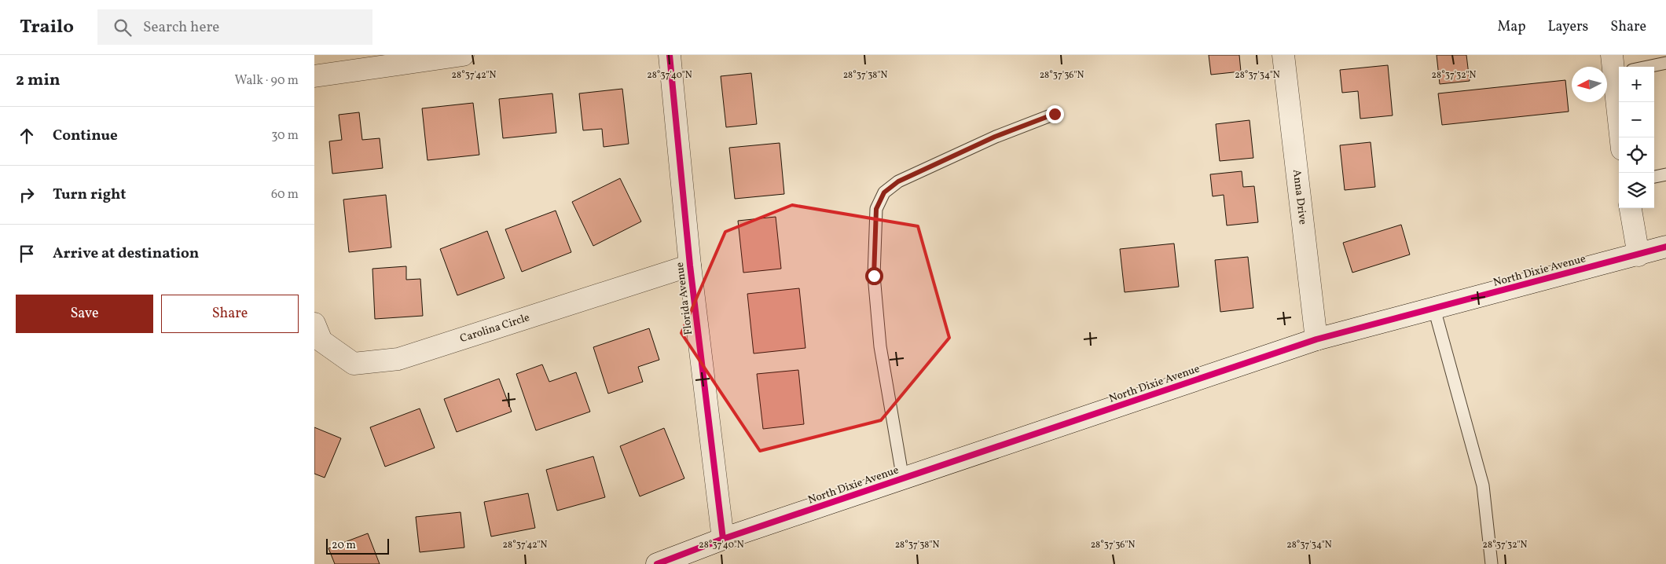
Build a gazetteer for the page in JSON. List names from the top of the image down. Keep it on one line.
{"streets":{"street":["Anna Drive","North Dixie Avenue","Florida Avenue","Carolina Circle"]},"crossings":[["Anna Drive","North Dixie Avenue"],["North Dixie Avenue","Florida Avenue"],["Florida Avenue","Carolina Circle"]],"scale_bar":"20 m","north":"left","page":{"header":"Trailo","search":"Search here","nav":["Map","Layers","Share"],"heading":["2 min","Walk · 90 m"],"map_buttons":["+","−"],"list":[["Continue","30 m"],["Turn right","60 m"],"Arrive at destination"],"buttons":["Save","Share"],"scale":"20 m"},"coordinates":["28°37'42\"N","28°37'40\"N","28°37'38\"N","28°37'36\"N","28°37'34\"N","28°37'32\"N"]}
